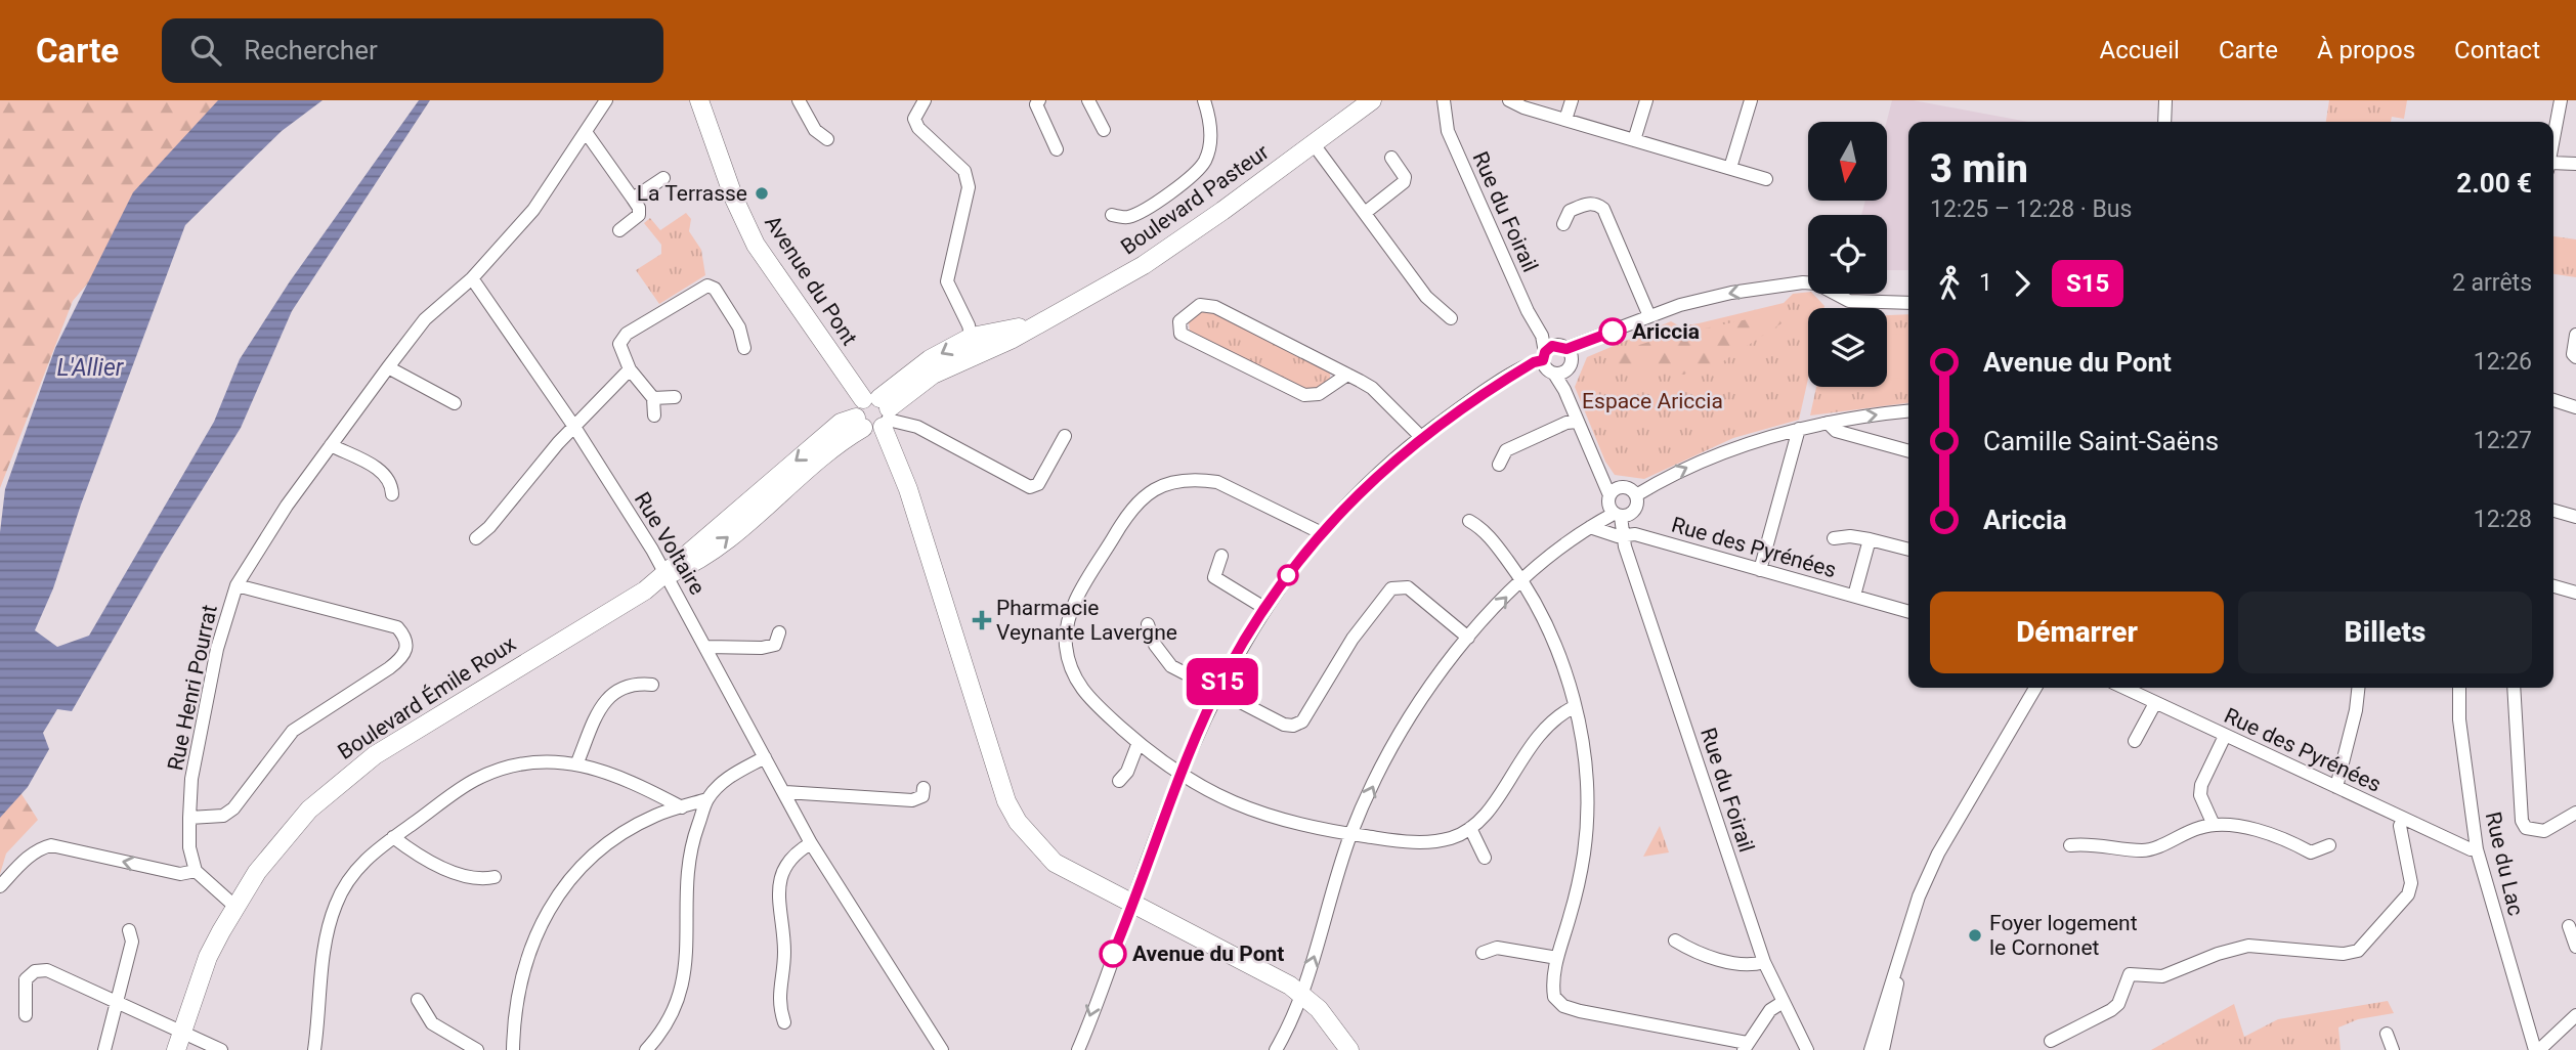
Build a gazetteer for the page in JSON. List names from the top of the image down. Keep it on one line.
{"streets":{"main road":["Boulevard Pasteur","Avenue du Pont","Boulevard Émile Roux"],"street":["Rue du Foirail","Rue Voltaire","Rue des Pyrénées","Rue Henri Pourrat","Rue du Lac"]},"crossings":[["Boulevard Pasteur","Avenue du Pont"],["Rue du Foirail","Rue des Pyrénées"],["Rue Voltaire","Rue Henri Pourrat"],["Rue Voltaire","Boulevard Émile Roux"],["Rue des Pyrénées","Rue du Lac"]],"water":["L'Allier"],"parks":["Espace Ariccia"],"places":{"other":["La Terrasse","Ariccia","Foyer logement le Cornonet","Avenue du Pont"],"health":["Pharmacie Veynante Lavergne"]},"lines":["bus line S15"],"north":"bottom","page":{"header":"Carte","search":"Rechercher","nav":["Accueil","Carte","À propos","Contact"],"on_map":"S15","heading":["3 min","12:25 – 12:28 · Bus","2.00 €"],"legs":["1","S15","2 arrêts"],"list":[{"name":"Avenue du Pont","value":"12:26"},{"name":"Camille Saint-Saëns","value":"12:27"},{"name":"Ariccia","value":"12:28"}],"buttons":["Démarrer","Billets"]}}
